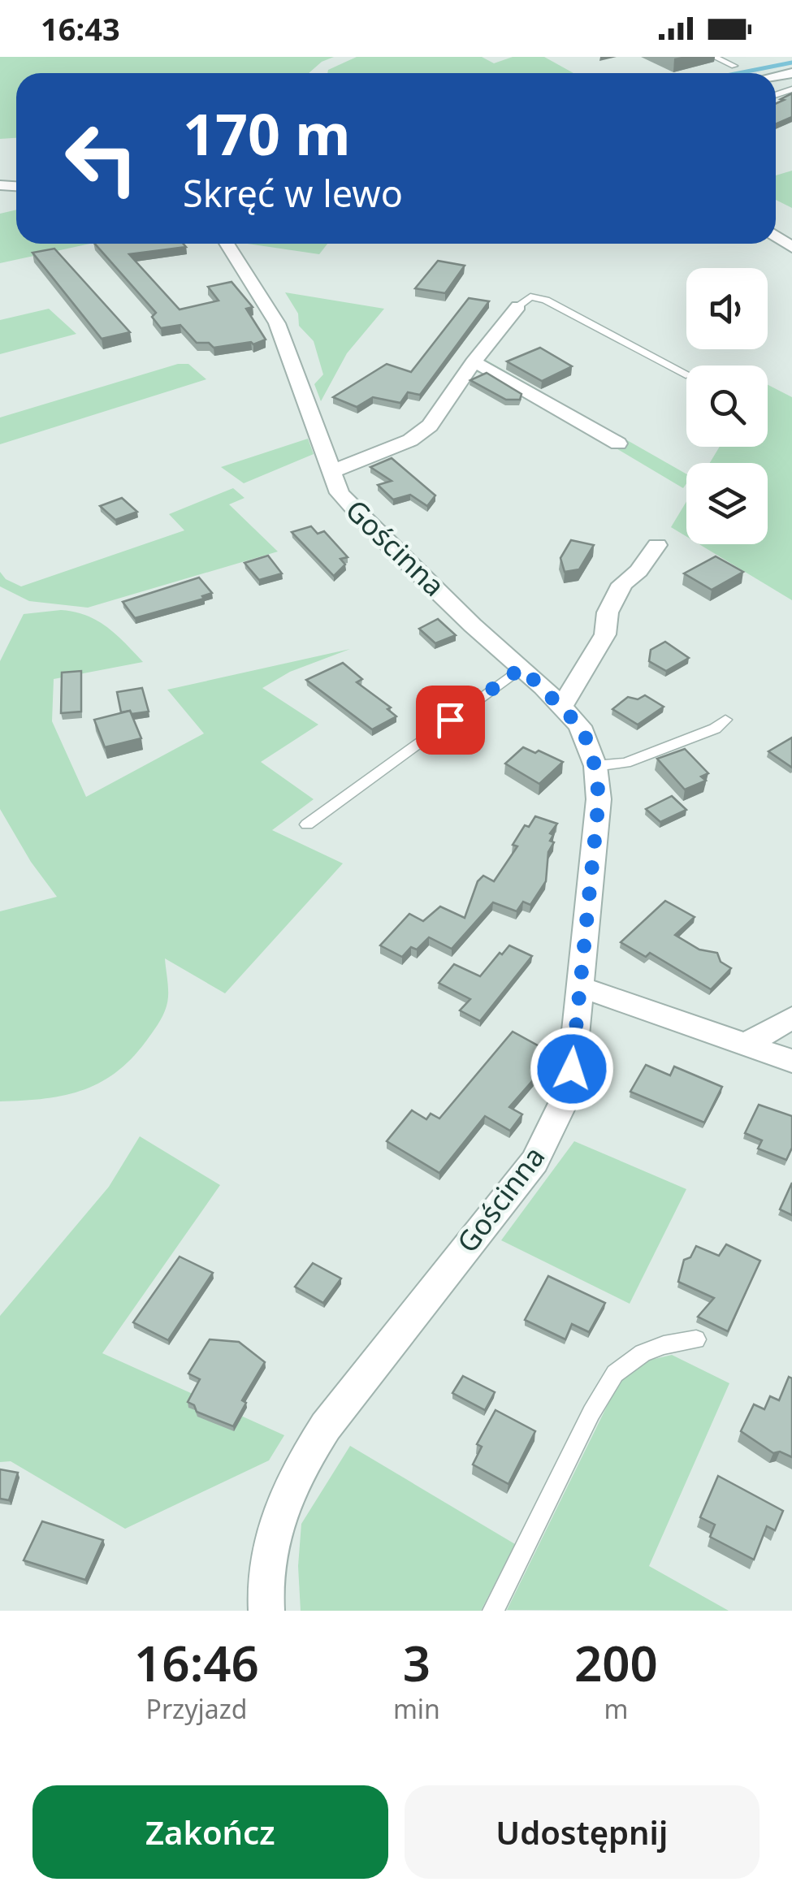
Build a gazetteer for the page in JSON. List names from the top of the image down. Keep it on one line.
{"streets":{"street":["Gościnna"]},"page":{"status":"16:43","turn":["170 m","Skręć w lewo"],"eta":["16:46","Przyjazd","3","min","200","m"],"buttons":["Zakończ","Udostępnij"]}}
